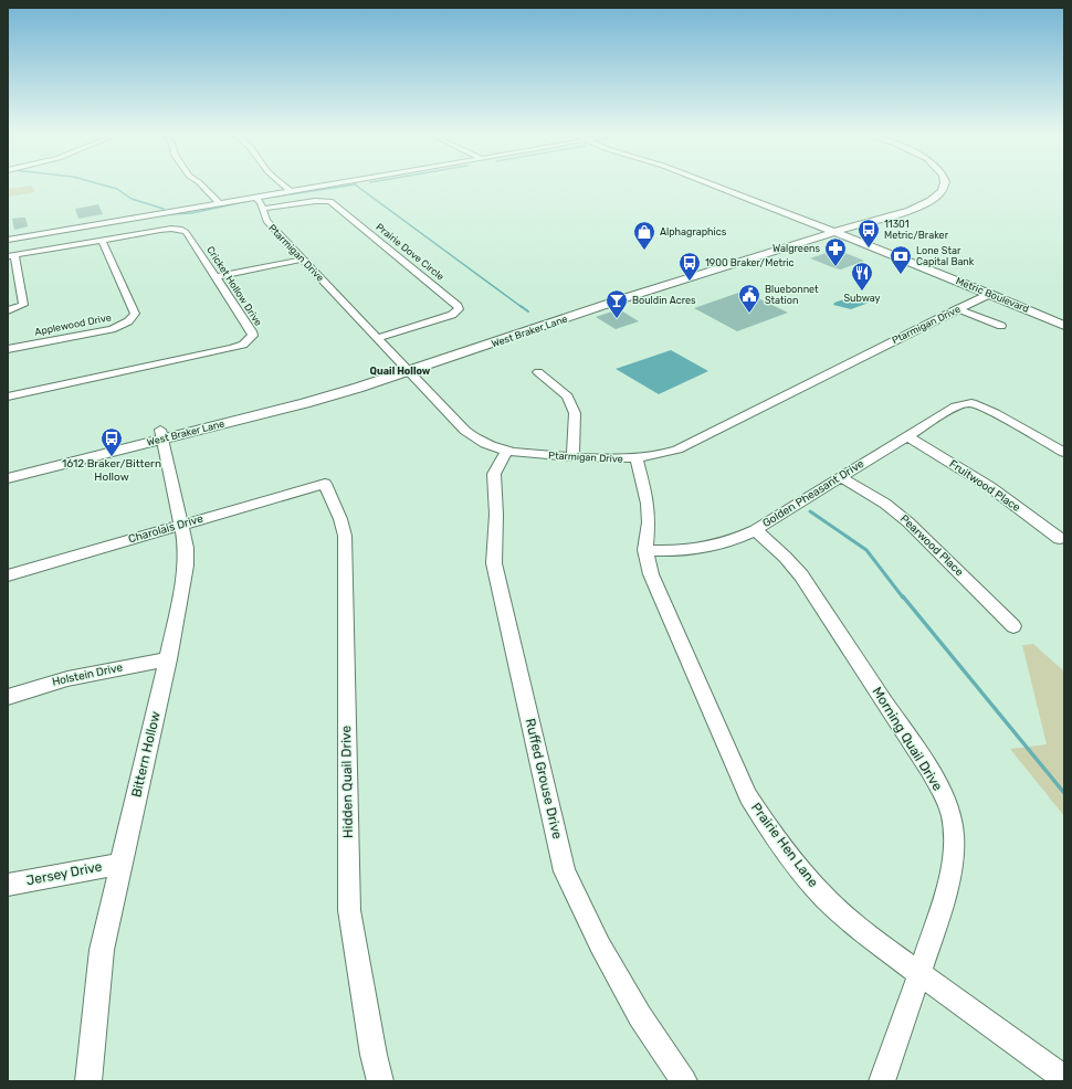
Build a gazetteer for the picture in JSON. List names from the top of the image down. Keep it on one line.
{"streets":{"main road":["Metric Boulevard","West Braker Lane"],"street":["Prairie Dove Circle","Ptarmigan Drive","Cricket Hollow Drive","Applewood Drive","Fruitwood Place","Golden Pheasant Drive","Charolais Drive","Pearwood Place","Holstein Drive","Morning Quail Drive","Bittern Hollow","Ruffed Grouse Drive","Hidden Quail Drive","Prairie Hen Lane","Jersey Drive"]},"crossings":[["Prairie Dove Circle","Ptarmigan Drive"],["Ptarmigan Drive","Metric Boulevard"],["Ptarmigan Drive","West Braker Lane"],["Ptarmigan Drive","Ruffed Grouse Drive"],["Ptarmigan Drive","Prairie Hen Lane"],["Cricket Hollow Drive","Applewood Drive"],["Metric Boulevard","West Braker Lane"],["West Braker Lane","Bittern Hollow"],["Fruitwood Place","Golden Pheasant Drive"],["Golden Pheasant Drive","Pearwood Place"],["Golden Pheasant Drive","Morning Quail Drive"],["Golden Pheasant Drive","Prairie Hen Lane"],["Charolais Drive","Bittern Hollow"],["Charolais Drive","Hidden Quail Drive"],["Holstein Drive","Bittern Hollow"],["Morning Quail Drive","Prairie Hen Lane"],["Bittern Hollow","Jersey Drive"]],"districts":["Quail Hollow"],"places":{"bus stop":["11301 Metric/Braker","1900 Braker/Metric","1612 Braker/Bittern Hollow"],"shop":["Alphagraphics"],"pharmacy":["Walgreens"],"bank":["Lone Star Capital Bank"],"restaurant":["Subway"],"public building":["Bluebonnet Station"],"bar":["Bouldin Acres"]}}
